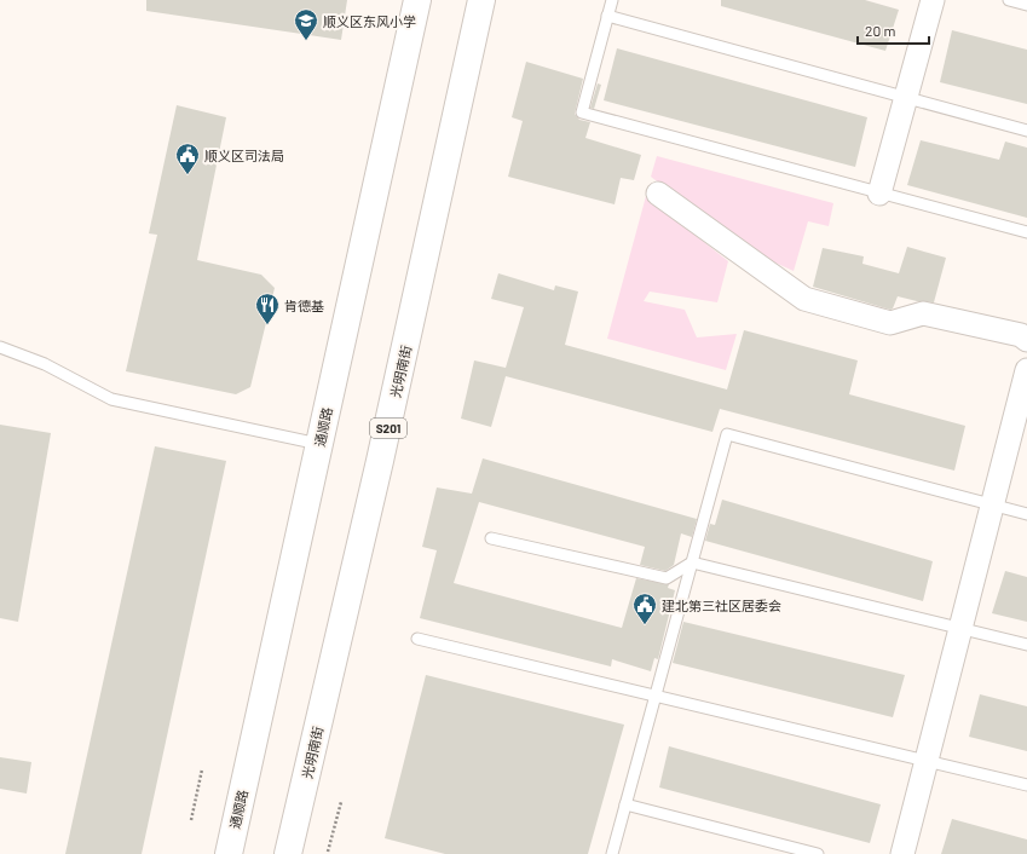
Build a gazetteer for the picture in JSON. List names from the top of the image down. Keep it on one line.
{"streets":{"main road":["光明南街","通顺路","S201"]},"places":{"school or university":["顺义区东风小学"],"public building":["顺义区司法局","建北第三社区居委会"],"restaurant":["肯德基"]},"scale_bar":"20 m"}
